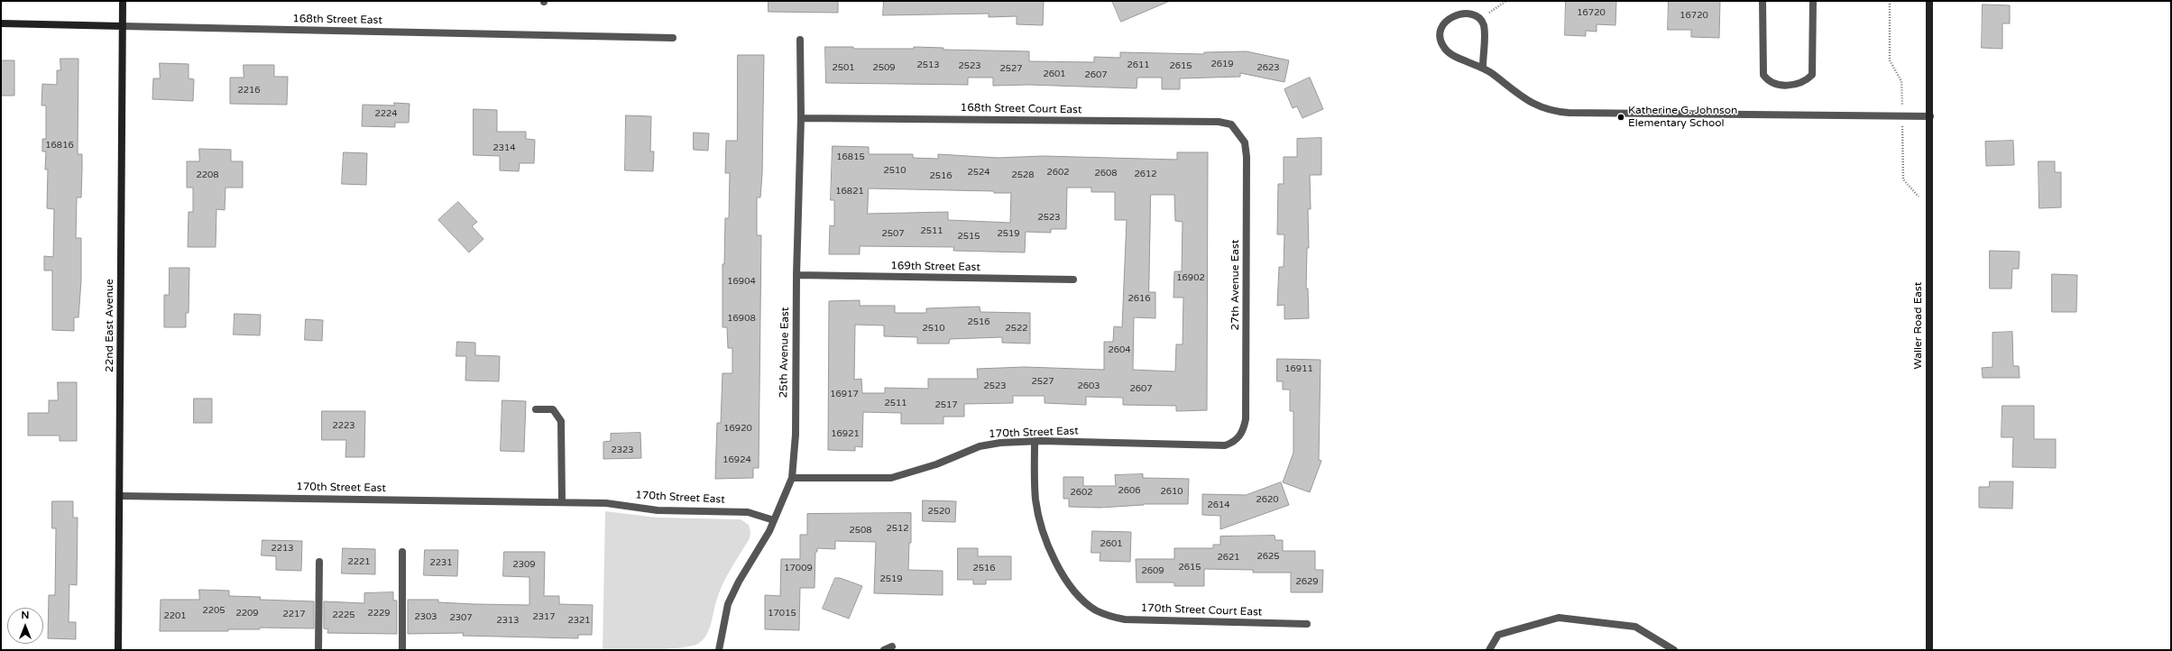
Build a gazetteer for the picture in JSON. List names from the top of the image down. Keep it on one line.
{"streets":{"street":["168th Street East","168th Street Court East","169th Street East","27th Avenue East","22nd East Avenue","Waller Road East","25th Avenue East","170th Street East","170th Street Court East"]},"crossings":[["168th Street East","22nd East Avenue"],["168th Street Court East","27th Avenue East"],["168th Street Court East","25th Avenue East"],["169th Street East","25th Avenue East"],["27th Avenue East","170th Street East"],["22nd East Avenue","170th Street East"],["25th Avenue East","170th Street East"],["170th Street East","170th Street Court East"]],"places":["Katherine G. Johnson Elementary School"],"house_numbers":["16720","16720","2619","2513","2611","2523","2615","2501","2509","2623","2527","2601","2607","2216","2224","16816","2314","16815","2510","2524","2602","2608","2612","2208","2528","2516","16821","2523","2511","2507","2519","2515","16902","16904","2616","16908","2516","2510","2522","2604","16911","2527","2523","2603","2607","16917","2511","2517","2223","16920","16921","2323","16924","2606","2610","2602","2620","2614","2520","2512","2508","2601","2213","2625","2621","2221","2231","2309","2615","17009","2516","2609","2519","2629","2205","2209","2229","17015","2217","2225","2201","2303","2317","2307","2313","2321"],"north":"top"}
